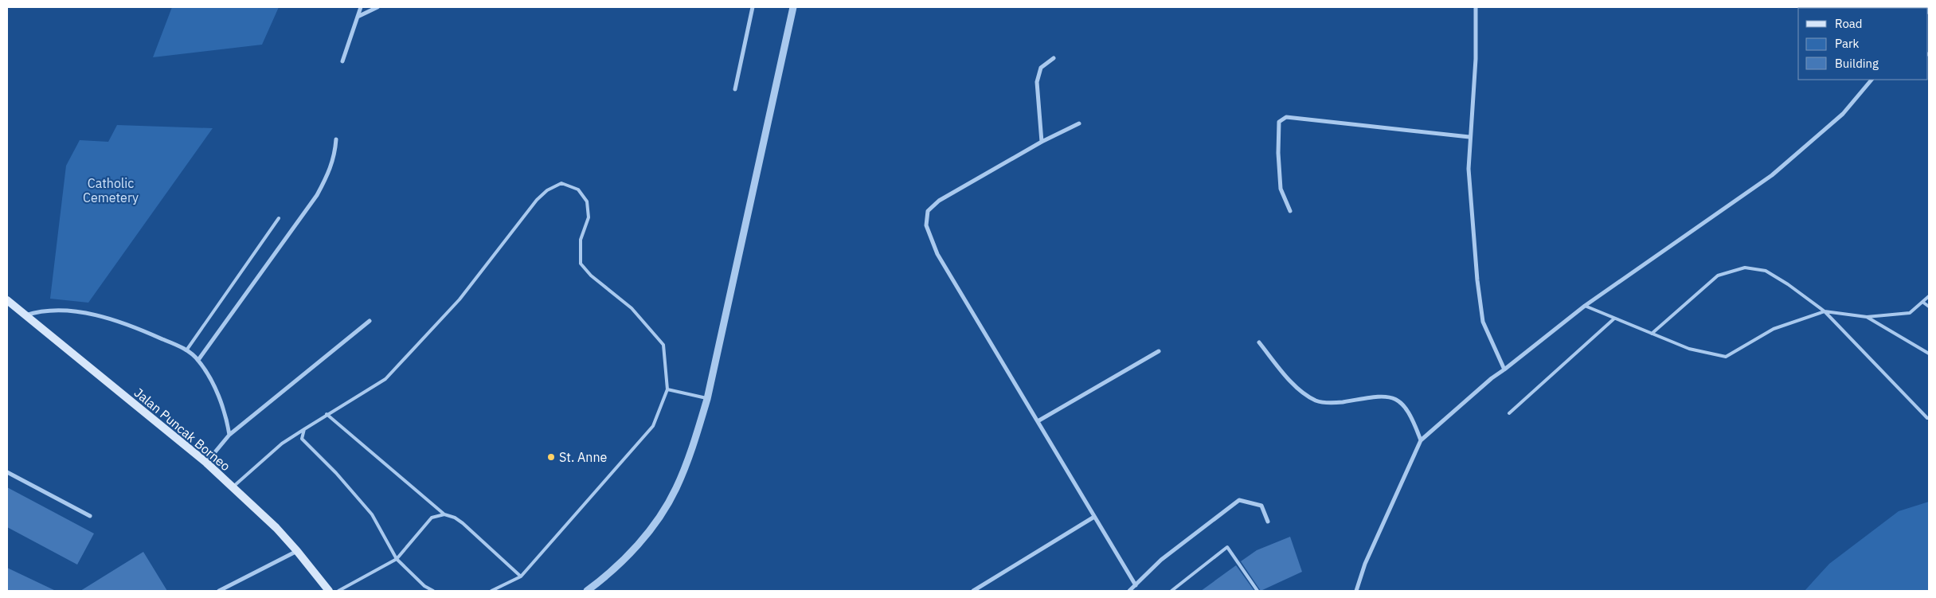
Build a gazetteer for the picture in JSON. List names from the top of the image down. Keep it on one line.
{"streets":{"main road":["Jalan Puncak Borneo"]},"parks":["Catholic Cemetery"],"places":["St. Anne"],"legend":["Road","Park","Building"]}
